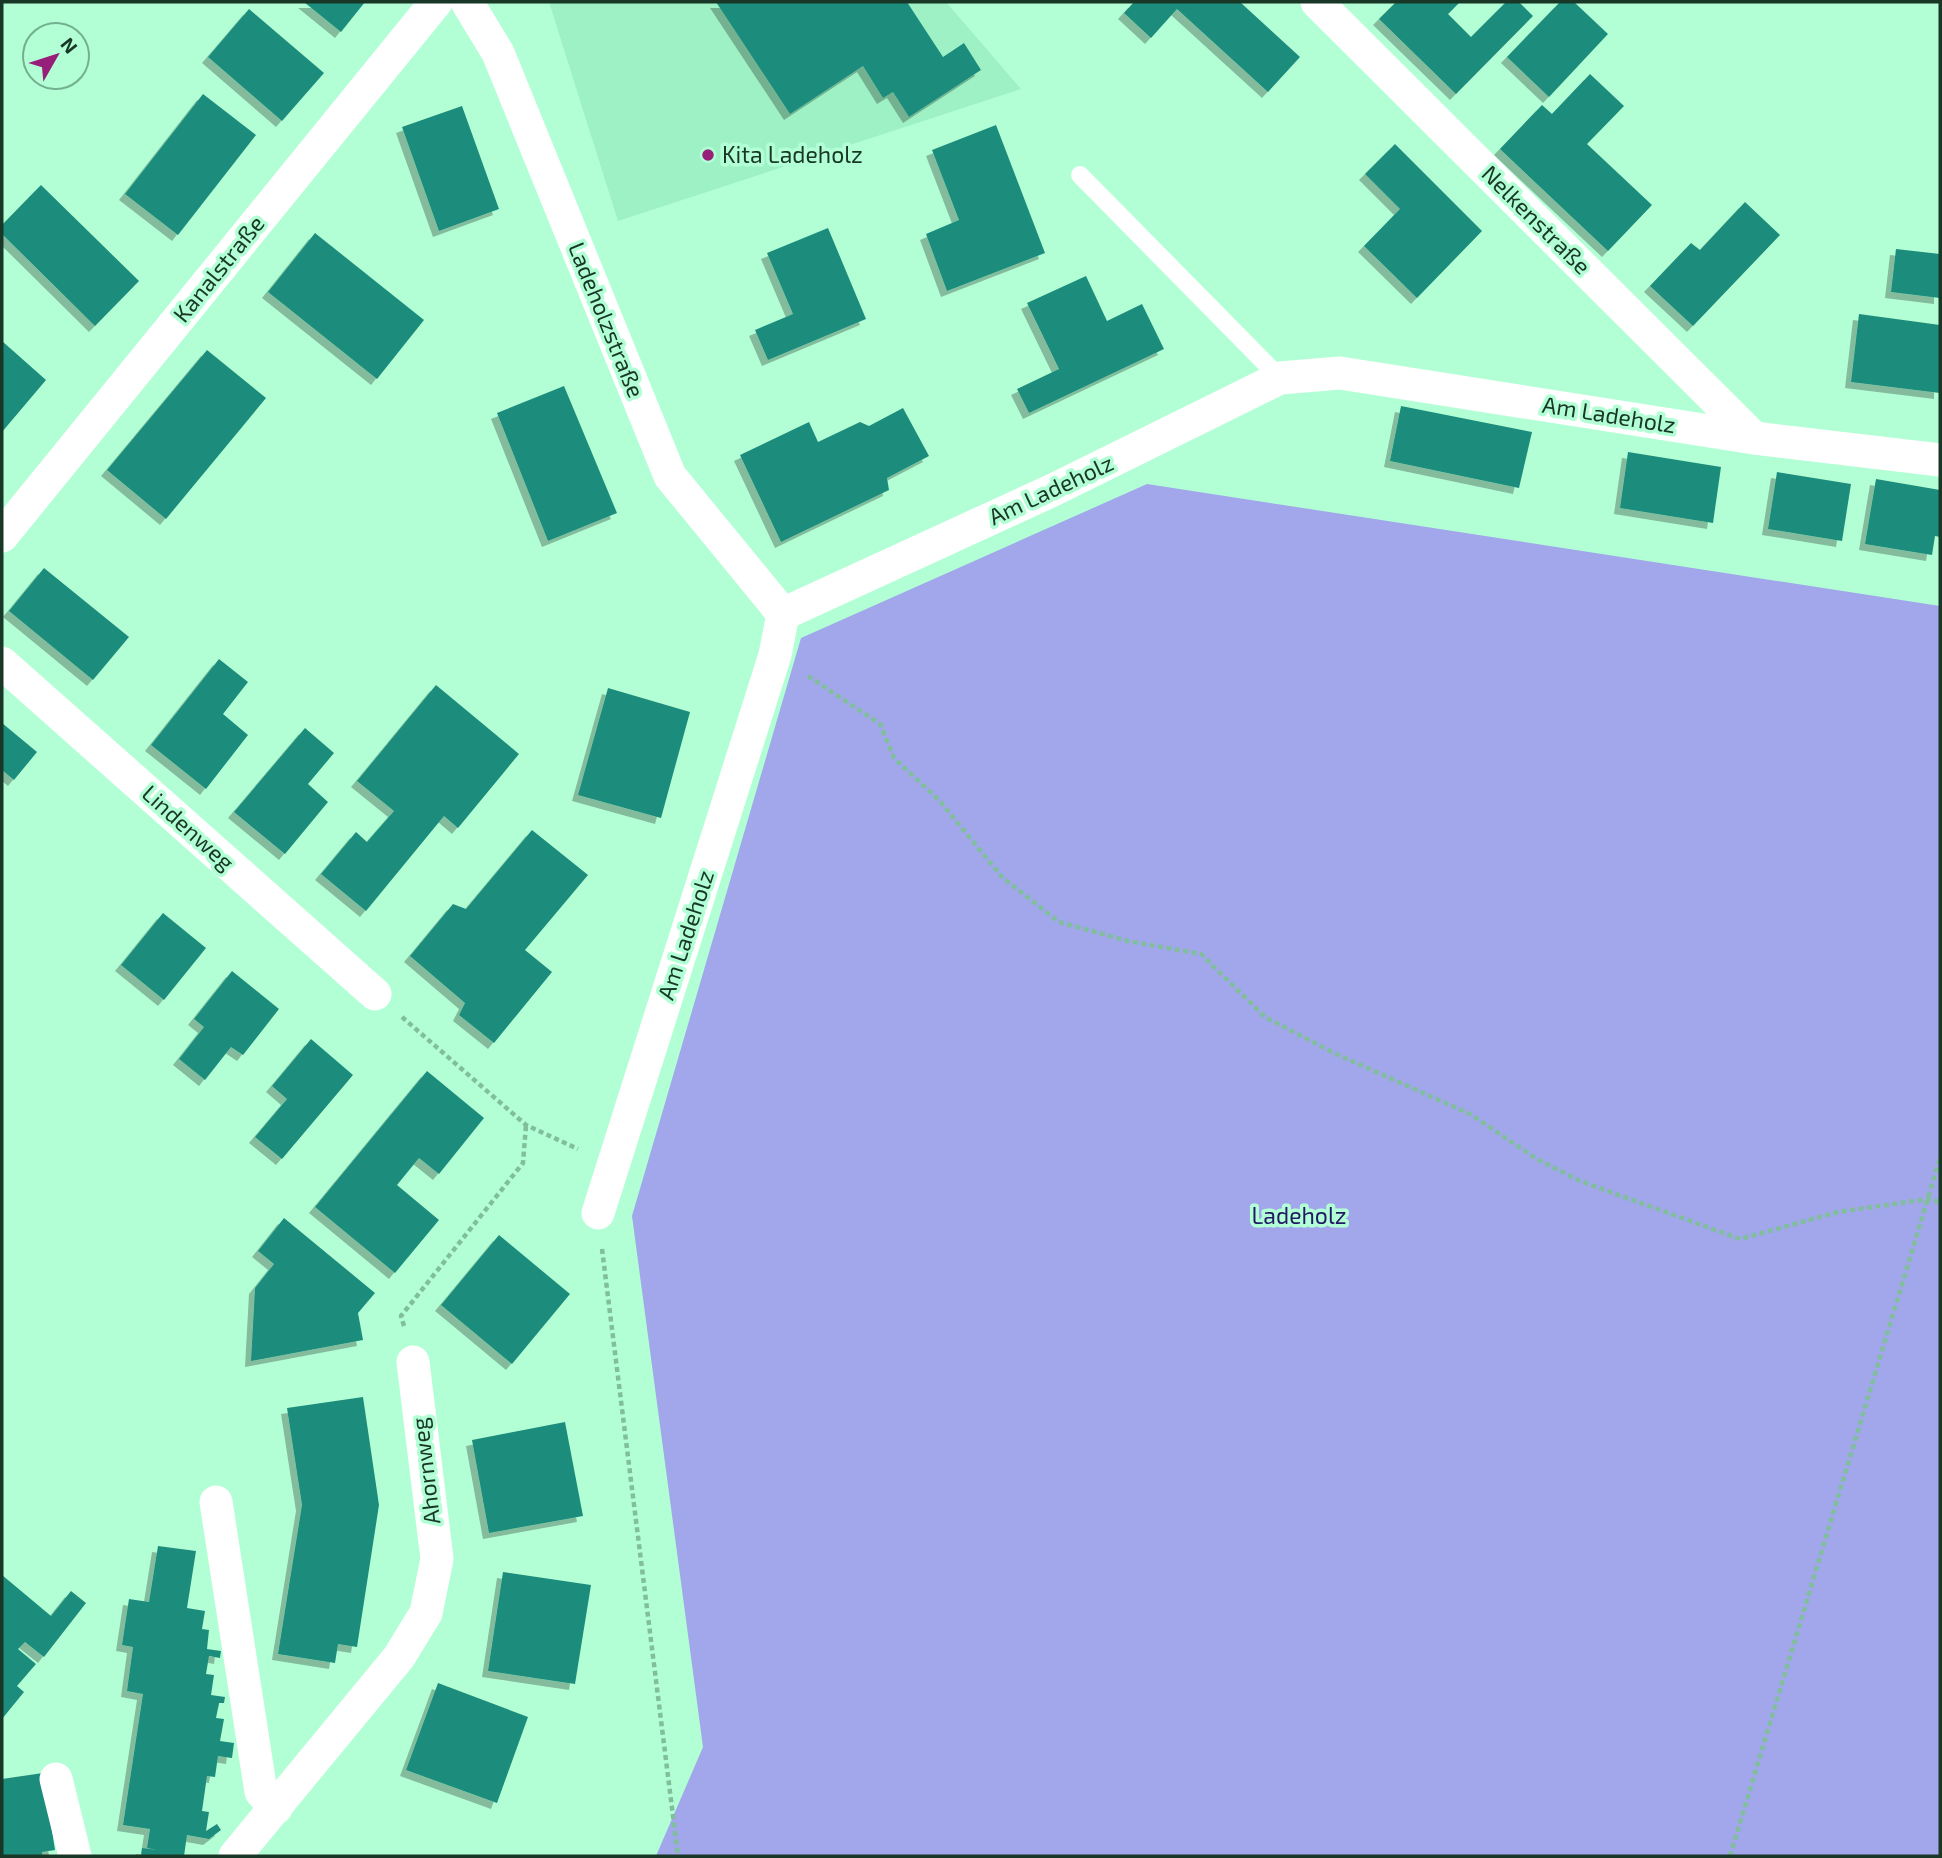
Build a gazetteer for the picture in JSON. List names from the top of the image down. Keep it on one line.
{"streets":{"street":["Nelkenstraße","Kanalstraße","Ladeholzstraße","Am Ladeholz","Lindenweg","Ahornweg"]},"crossings":[["Nelkenstraße","Am Ladeholz"],["Ladeholzstraße","Am Ladeholz"]],"parks":["Ladeholz"],"places":["Kita Ladeholz"],"north":"top right"}
